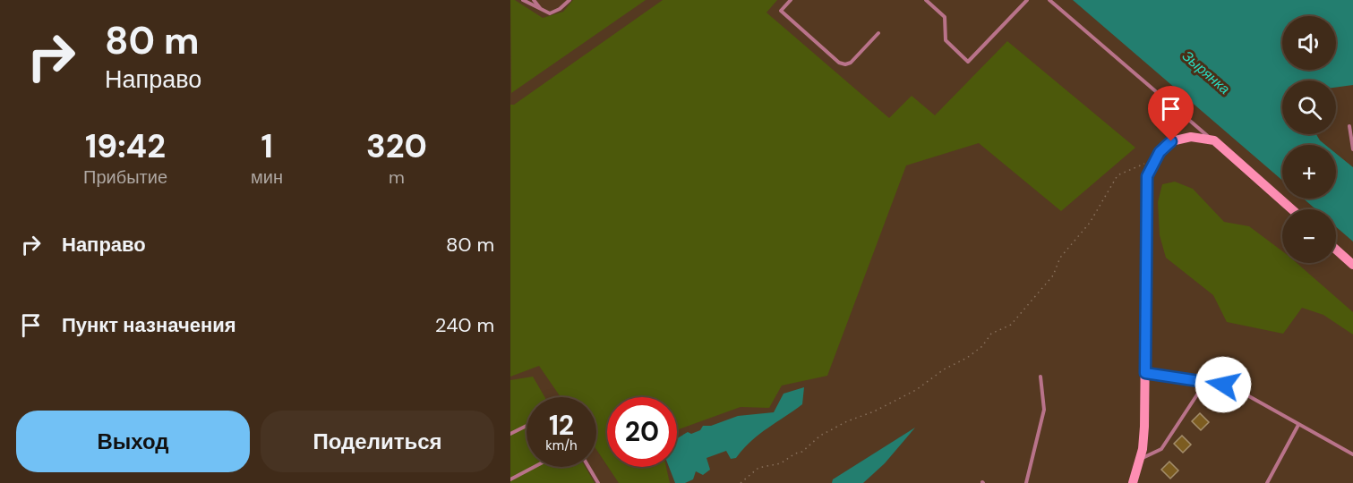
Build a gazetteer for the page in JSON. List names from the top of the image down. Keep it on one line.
{"water":["Зырянка"],"page":{"turn":["80 m","Направо"],"map_buttons":["+","−"],"eta":["19:42","Прибытие","1","мин","320","m"],"list":[{"name":"Направо","value":"80 m"},{"name":"Пункт назначения","value":"240 m"}],"speed":"12 km/h","limit":"20","buttons":["Выход","Поделиться"]}}
